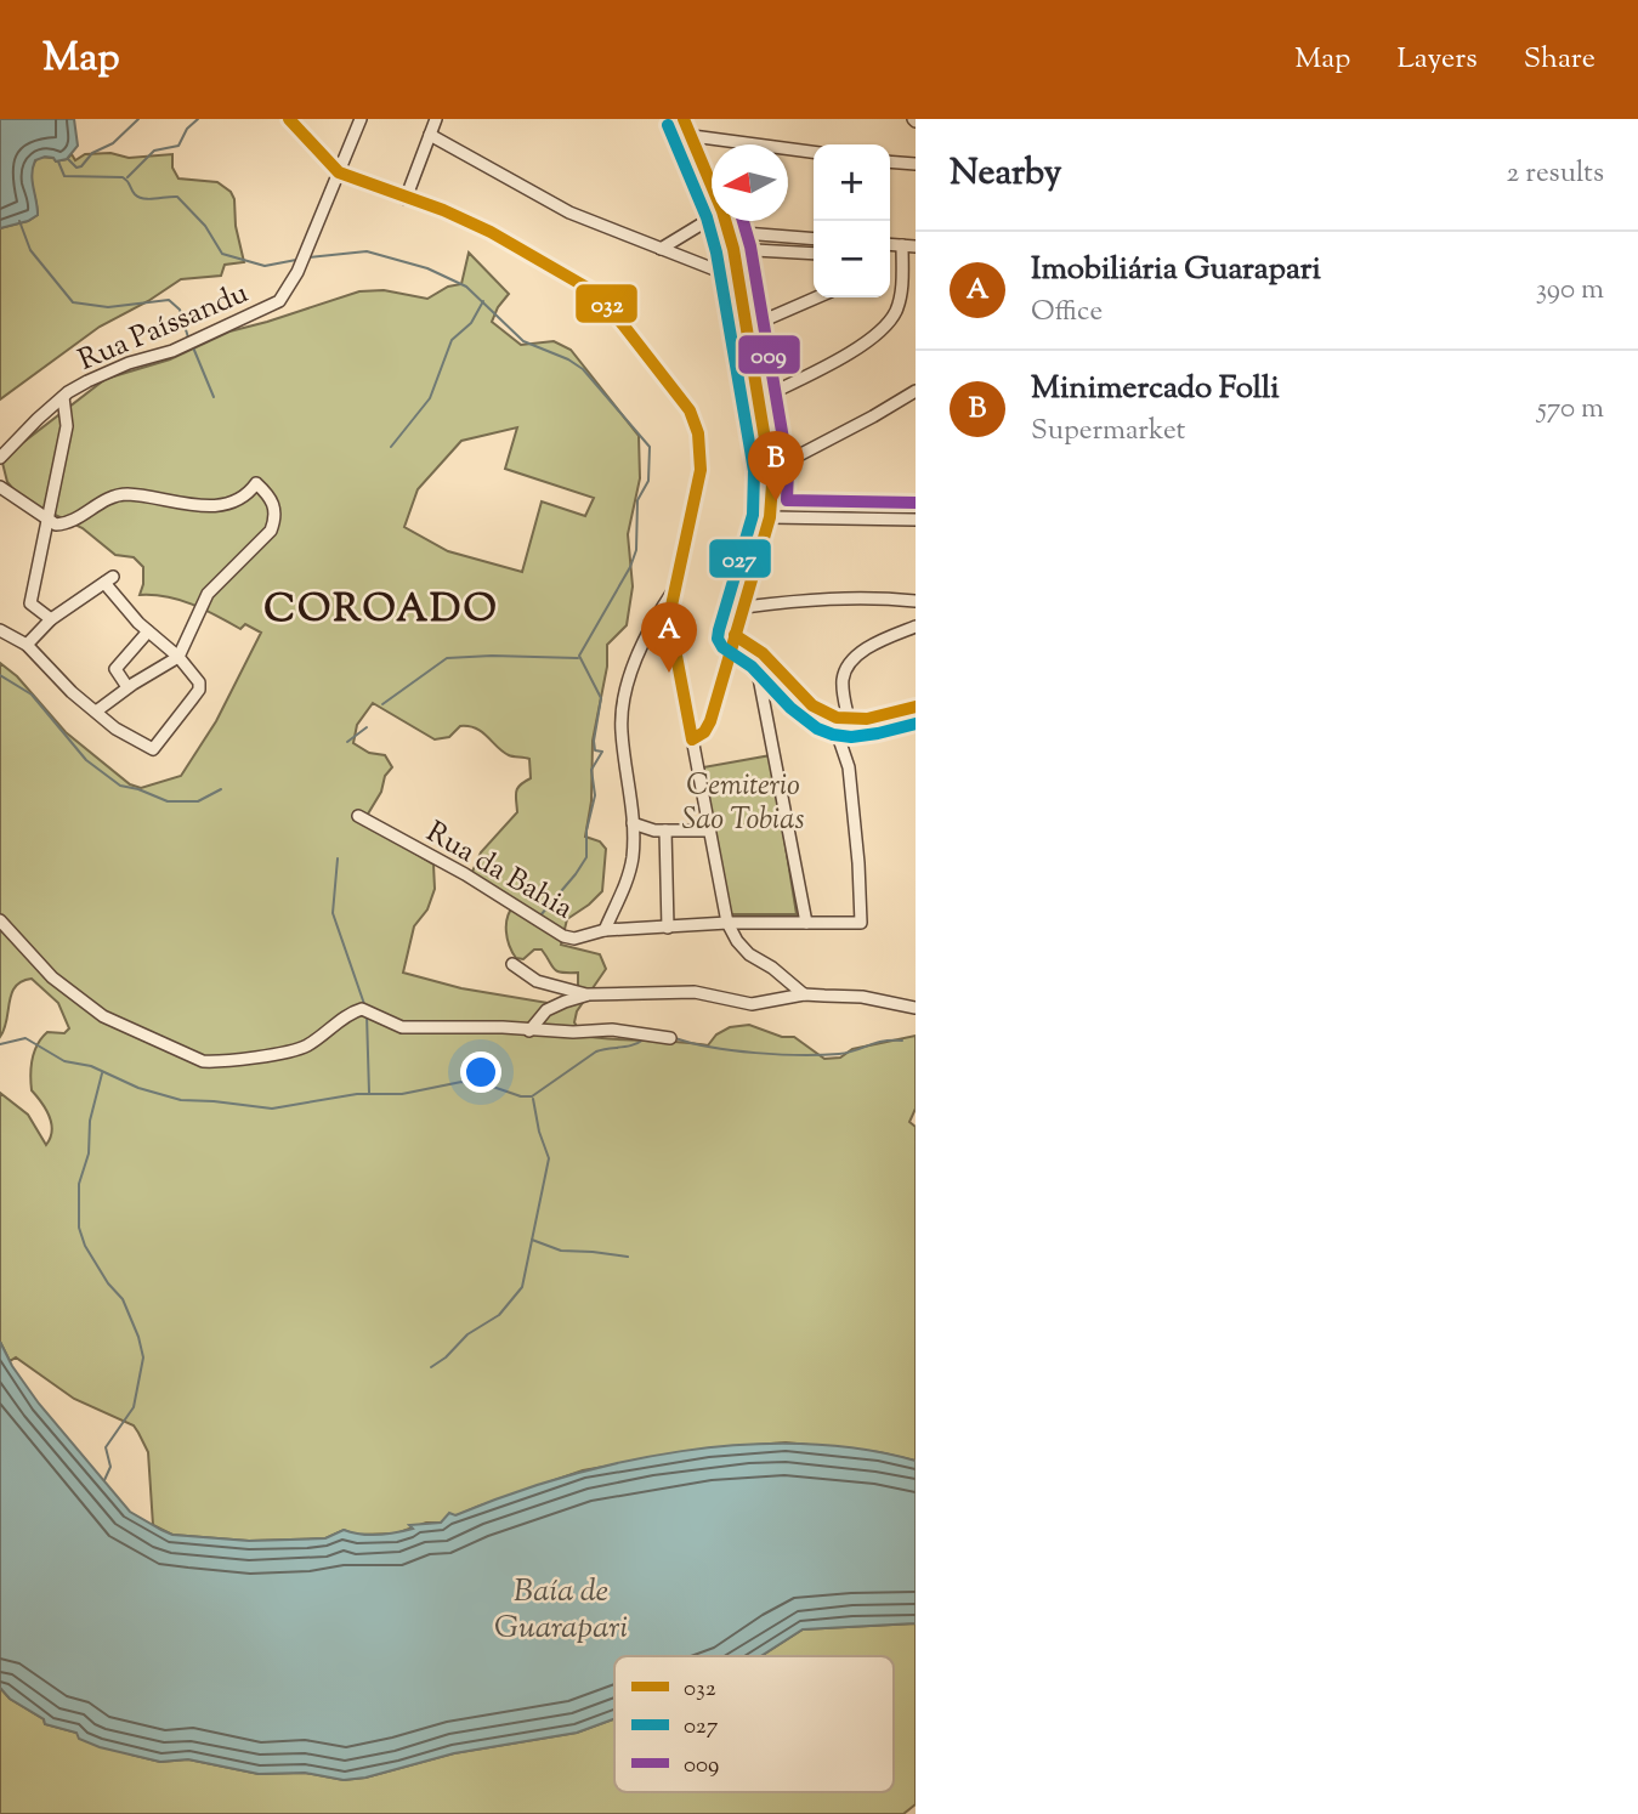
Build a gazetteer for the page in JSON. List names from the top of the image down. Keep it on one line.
{"streets":{"street":["Rua Paíssandu","Rua da Bahia"]},"districts":["COROADO"],"water":["Baía de Guarapari"],"parks":["Cemiterio Sao Tobias"],"lines":["transit line 032","transit line 027","transit line 009"],"legend":["032","027","009"],"north":"left","page":{"header":"Map","nav":["Map","Layers","Share"],"heading":["Nearby","2 results"],"map_buttons":["+","−"],"list":[{"mark":"A","name":"Imobiliária Guarapari","note":"Office","value":"390 m"},{"mark":"B","name":"Minimercado Folli","note":"Supermarket","value":"570 m"}],"pins":["B","A"]}}
